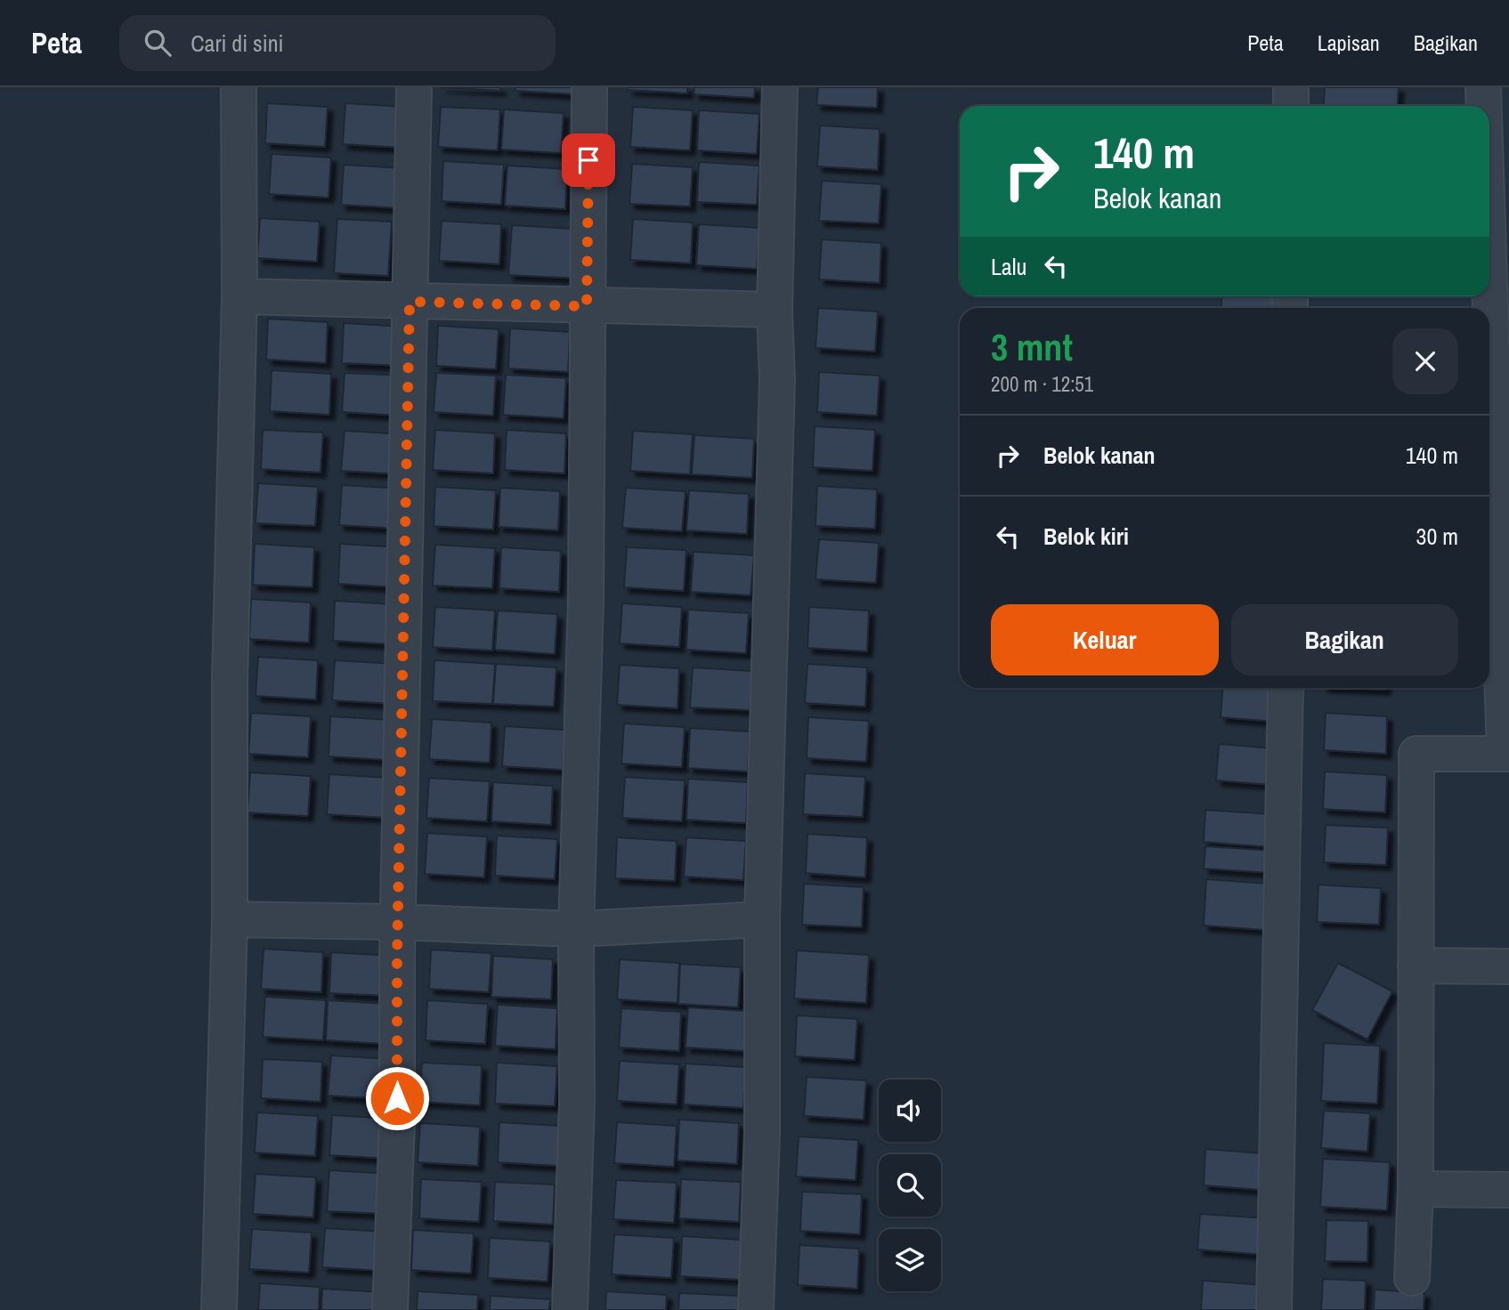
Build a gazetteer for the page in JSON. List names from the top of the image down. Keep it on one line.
{"page":{"header":"Peta","search":"Cari di sini","nav":["Peta","Lapisan","Bagikan"],"turn":["140 m","Belok kanan"],"then":"Lalu","heading":["3 mnt","200 m · 12:51"],"list":[{"name":"Belok kanan","value":"140 m"},{"name":"Belok kiri","value":"30 m"}],"buttons":["Keluar","Bagikan"]}}
